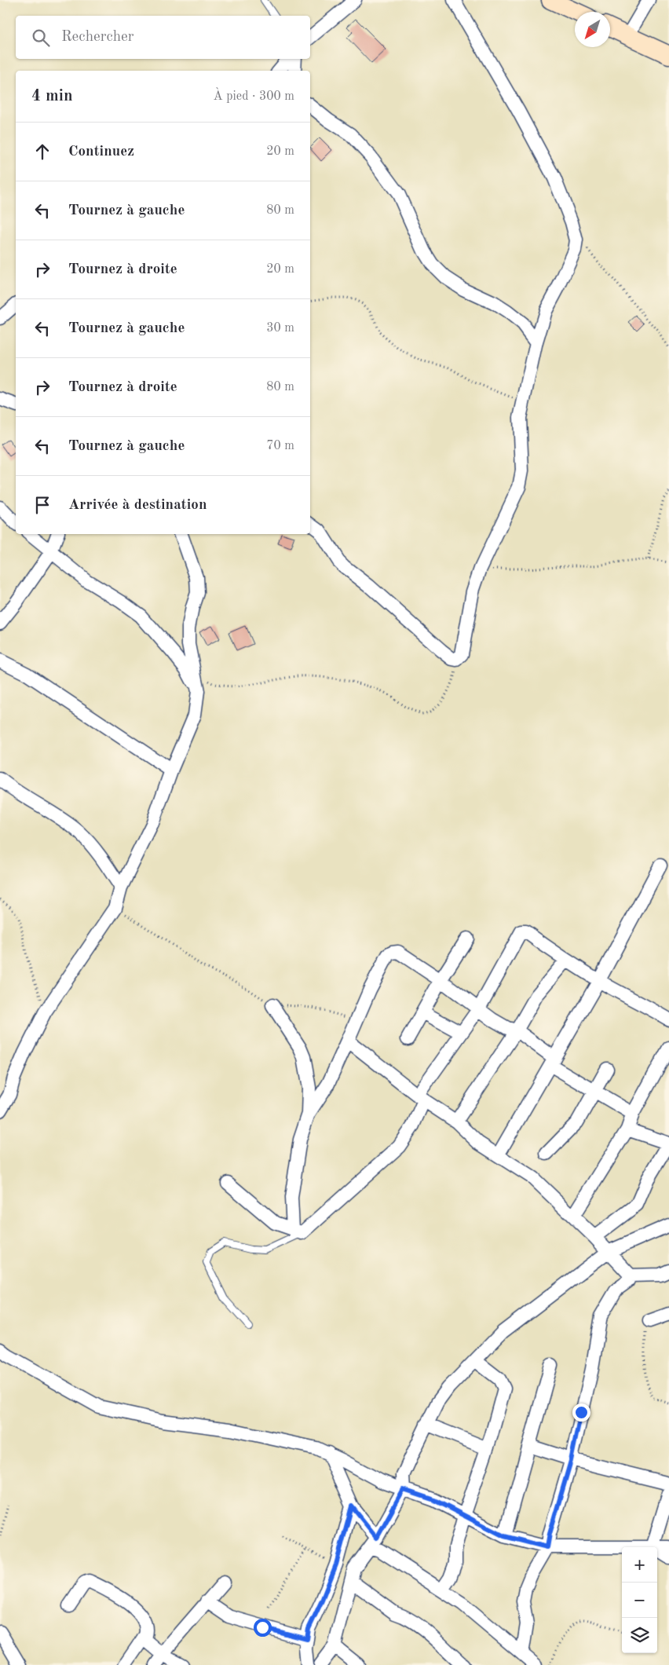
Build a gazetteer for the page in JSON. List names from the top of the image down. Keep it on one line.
{"north":"bottom left","page":{"search":"Rechercher","heading":["4 min","À pied · 300 m"],"list":[["Continuez","20 m"],["Tournez à gauche","80 m"],["Tournez à droite","20 m"],["Tournez à gauche","30 m"],["Tournez à droite","80 m"],["Tournez à gauche","70 m"],"Arrivée à destination"],"map_buttons":["+","−"]}}
